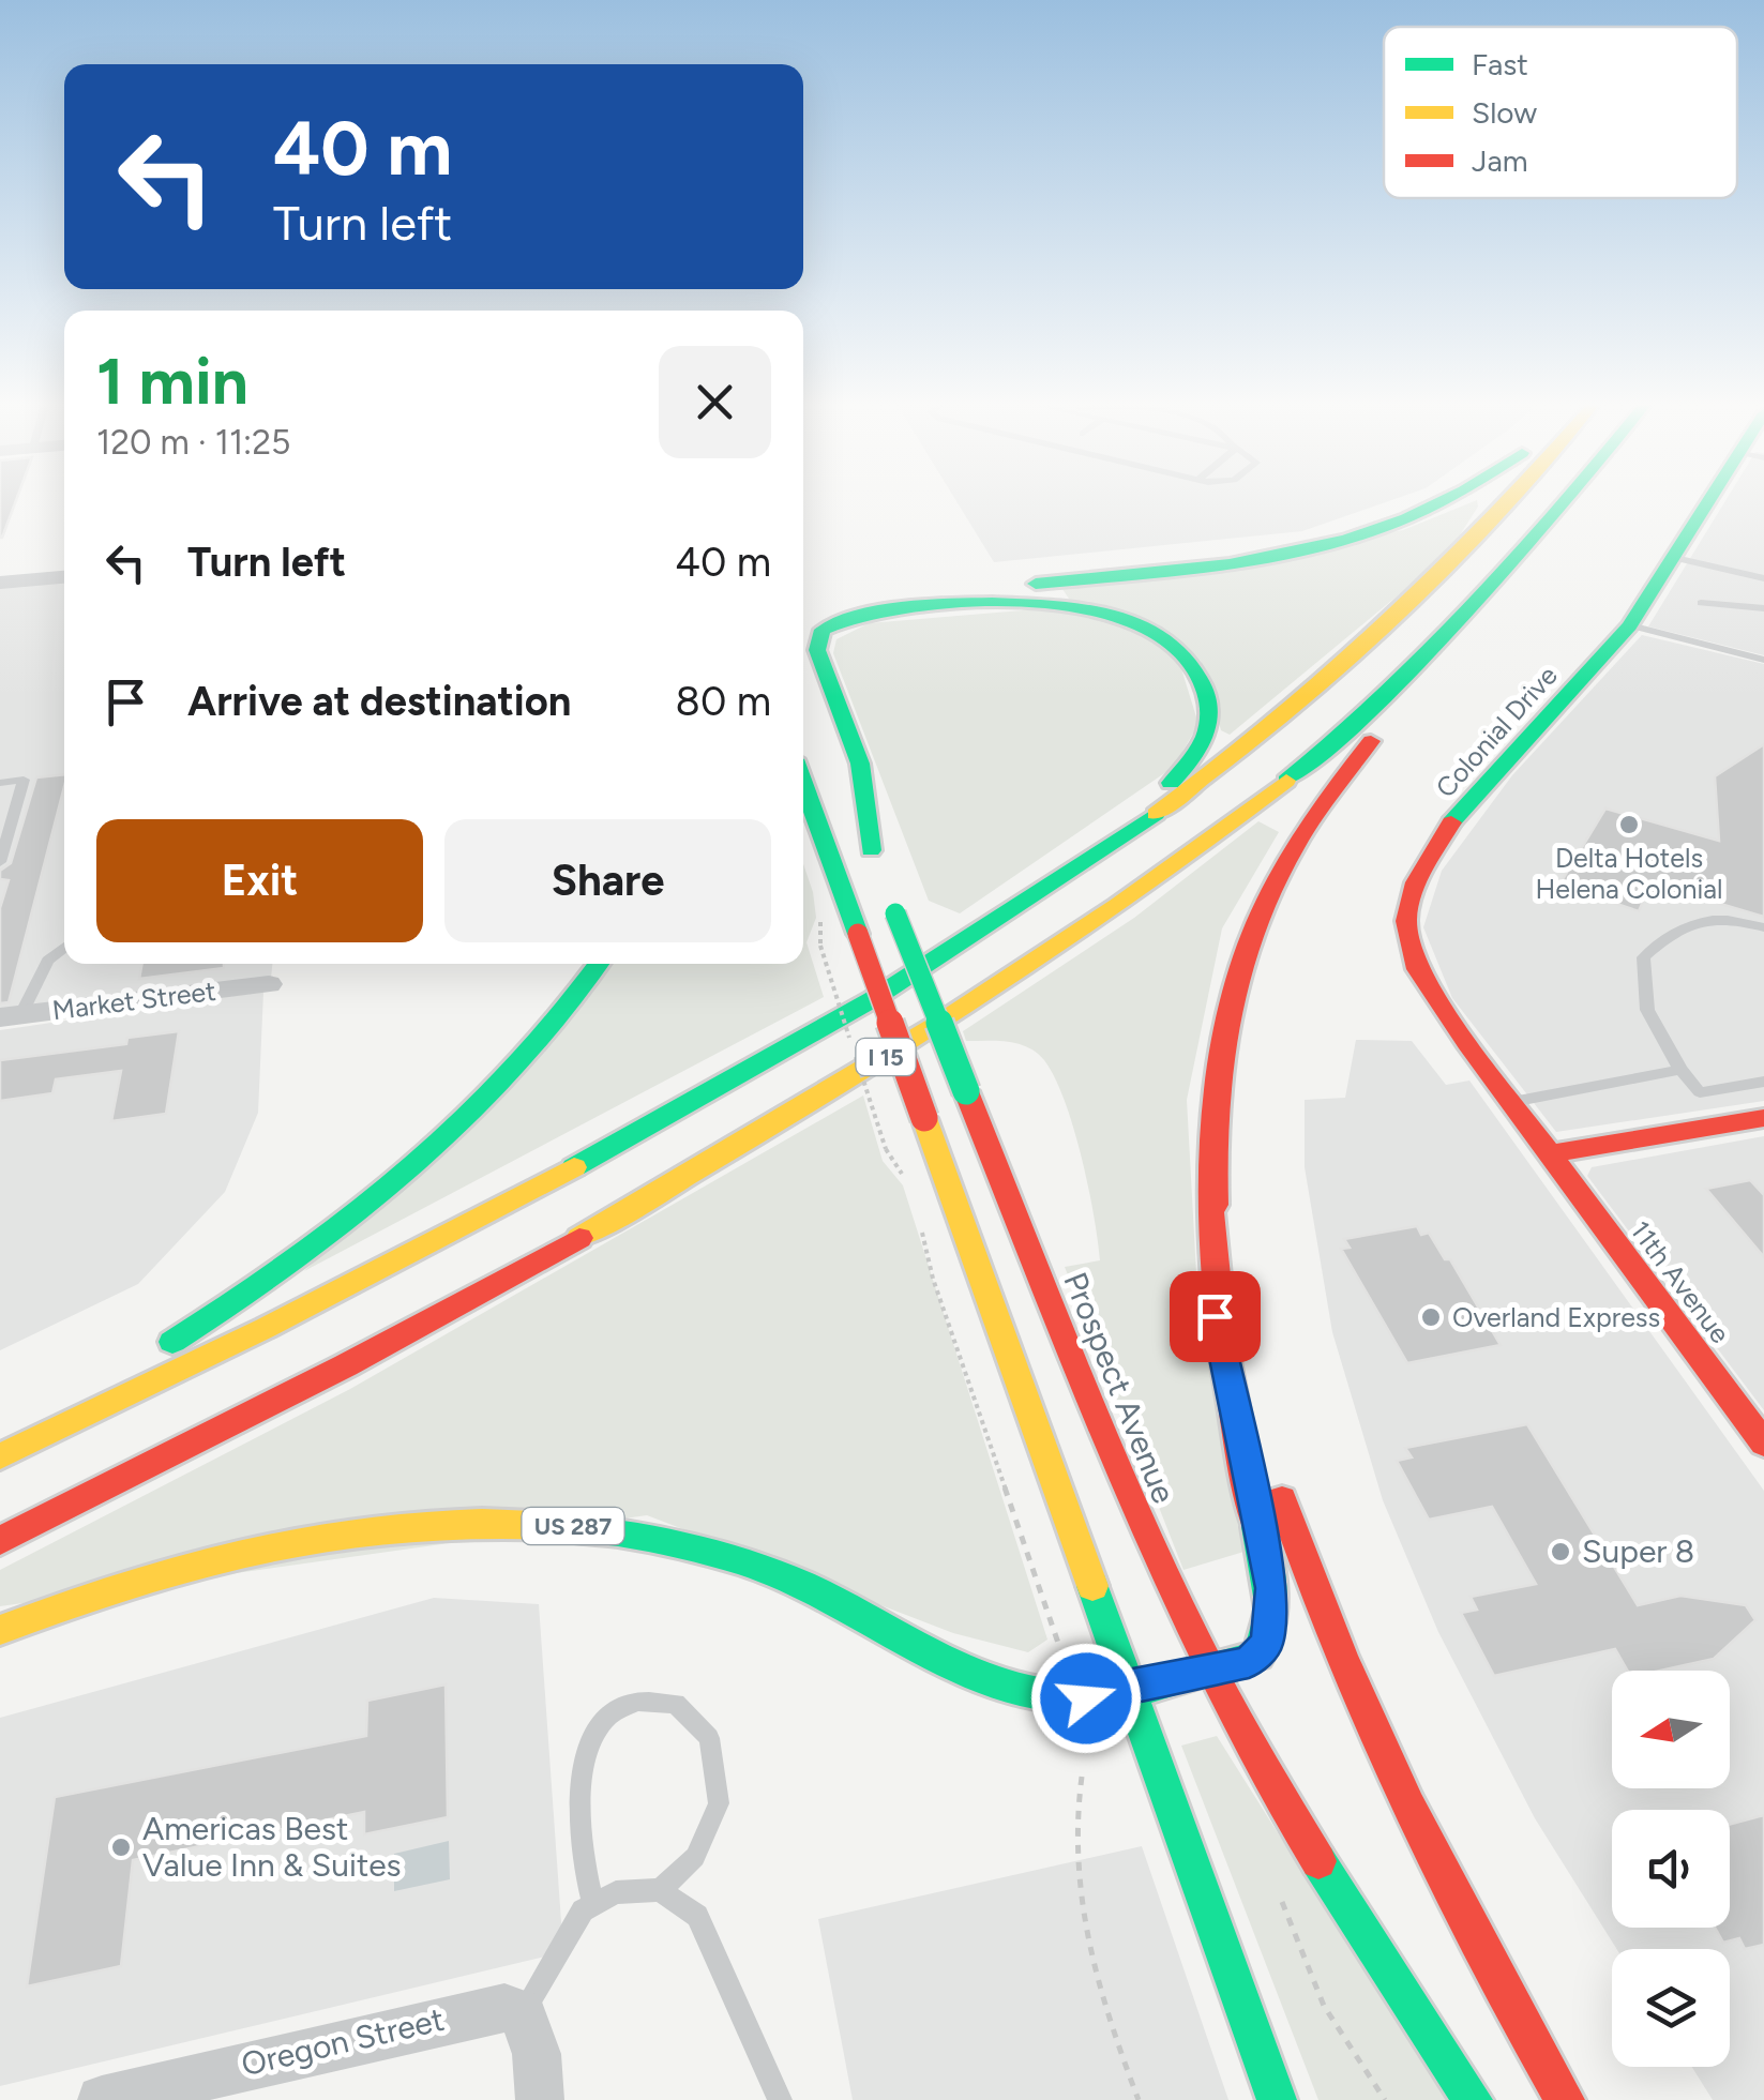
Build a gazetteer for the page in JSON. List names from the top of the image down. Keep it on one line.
{"streets":{"main road":["Colonial Drive","I 15","11th Avenue","Prospect Avenue","US 287"],"street":["Market Street","Oregon Street"]},"crossings":[["Colonial Drive","11th Avenue"],["Prospect Avenue","US 287"]],"places":["Delta Hotels Helena Colonial","Overland Express","Super 8","Americas Best Value Inn & Suites"],"legend":["Fast","Slow","Jam"],"north":"left","page":{"turn":["40 m","Turn left"],"heading":["1 min","120 m · 11:25"],"list":[{"name":"Turn left","value":"40 m"},{"name":"Arrive at destination","value":"80 m"}],"buttons":["Exit","Share"]}}
